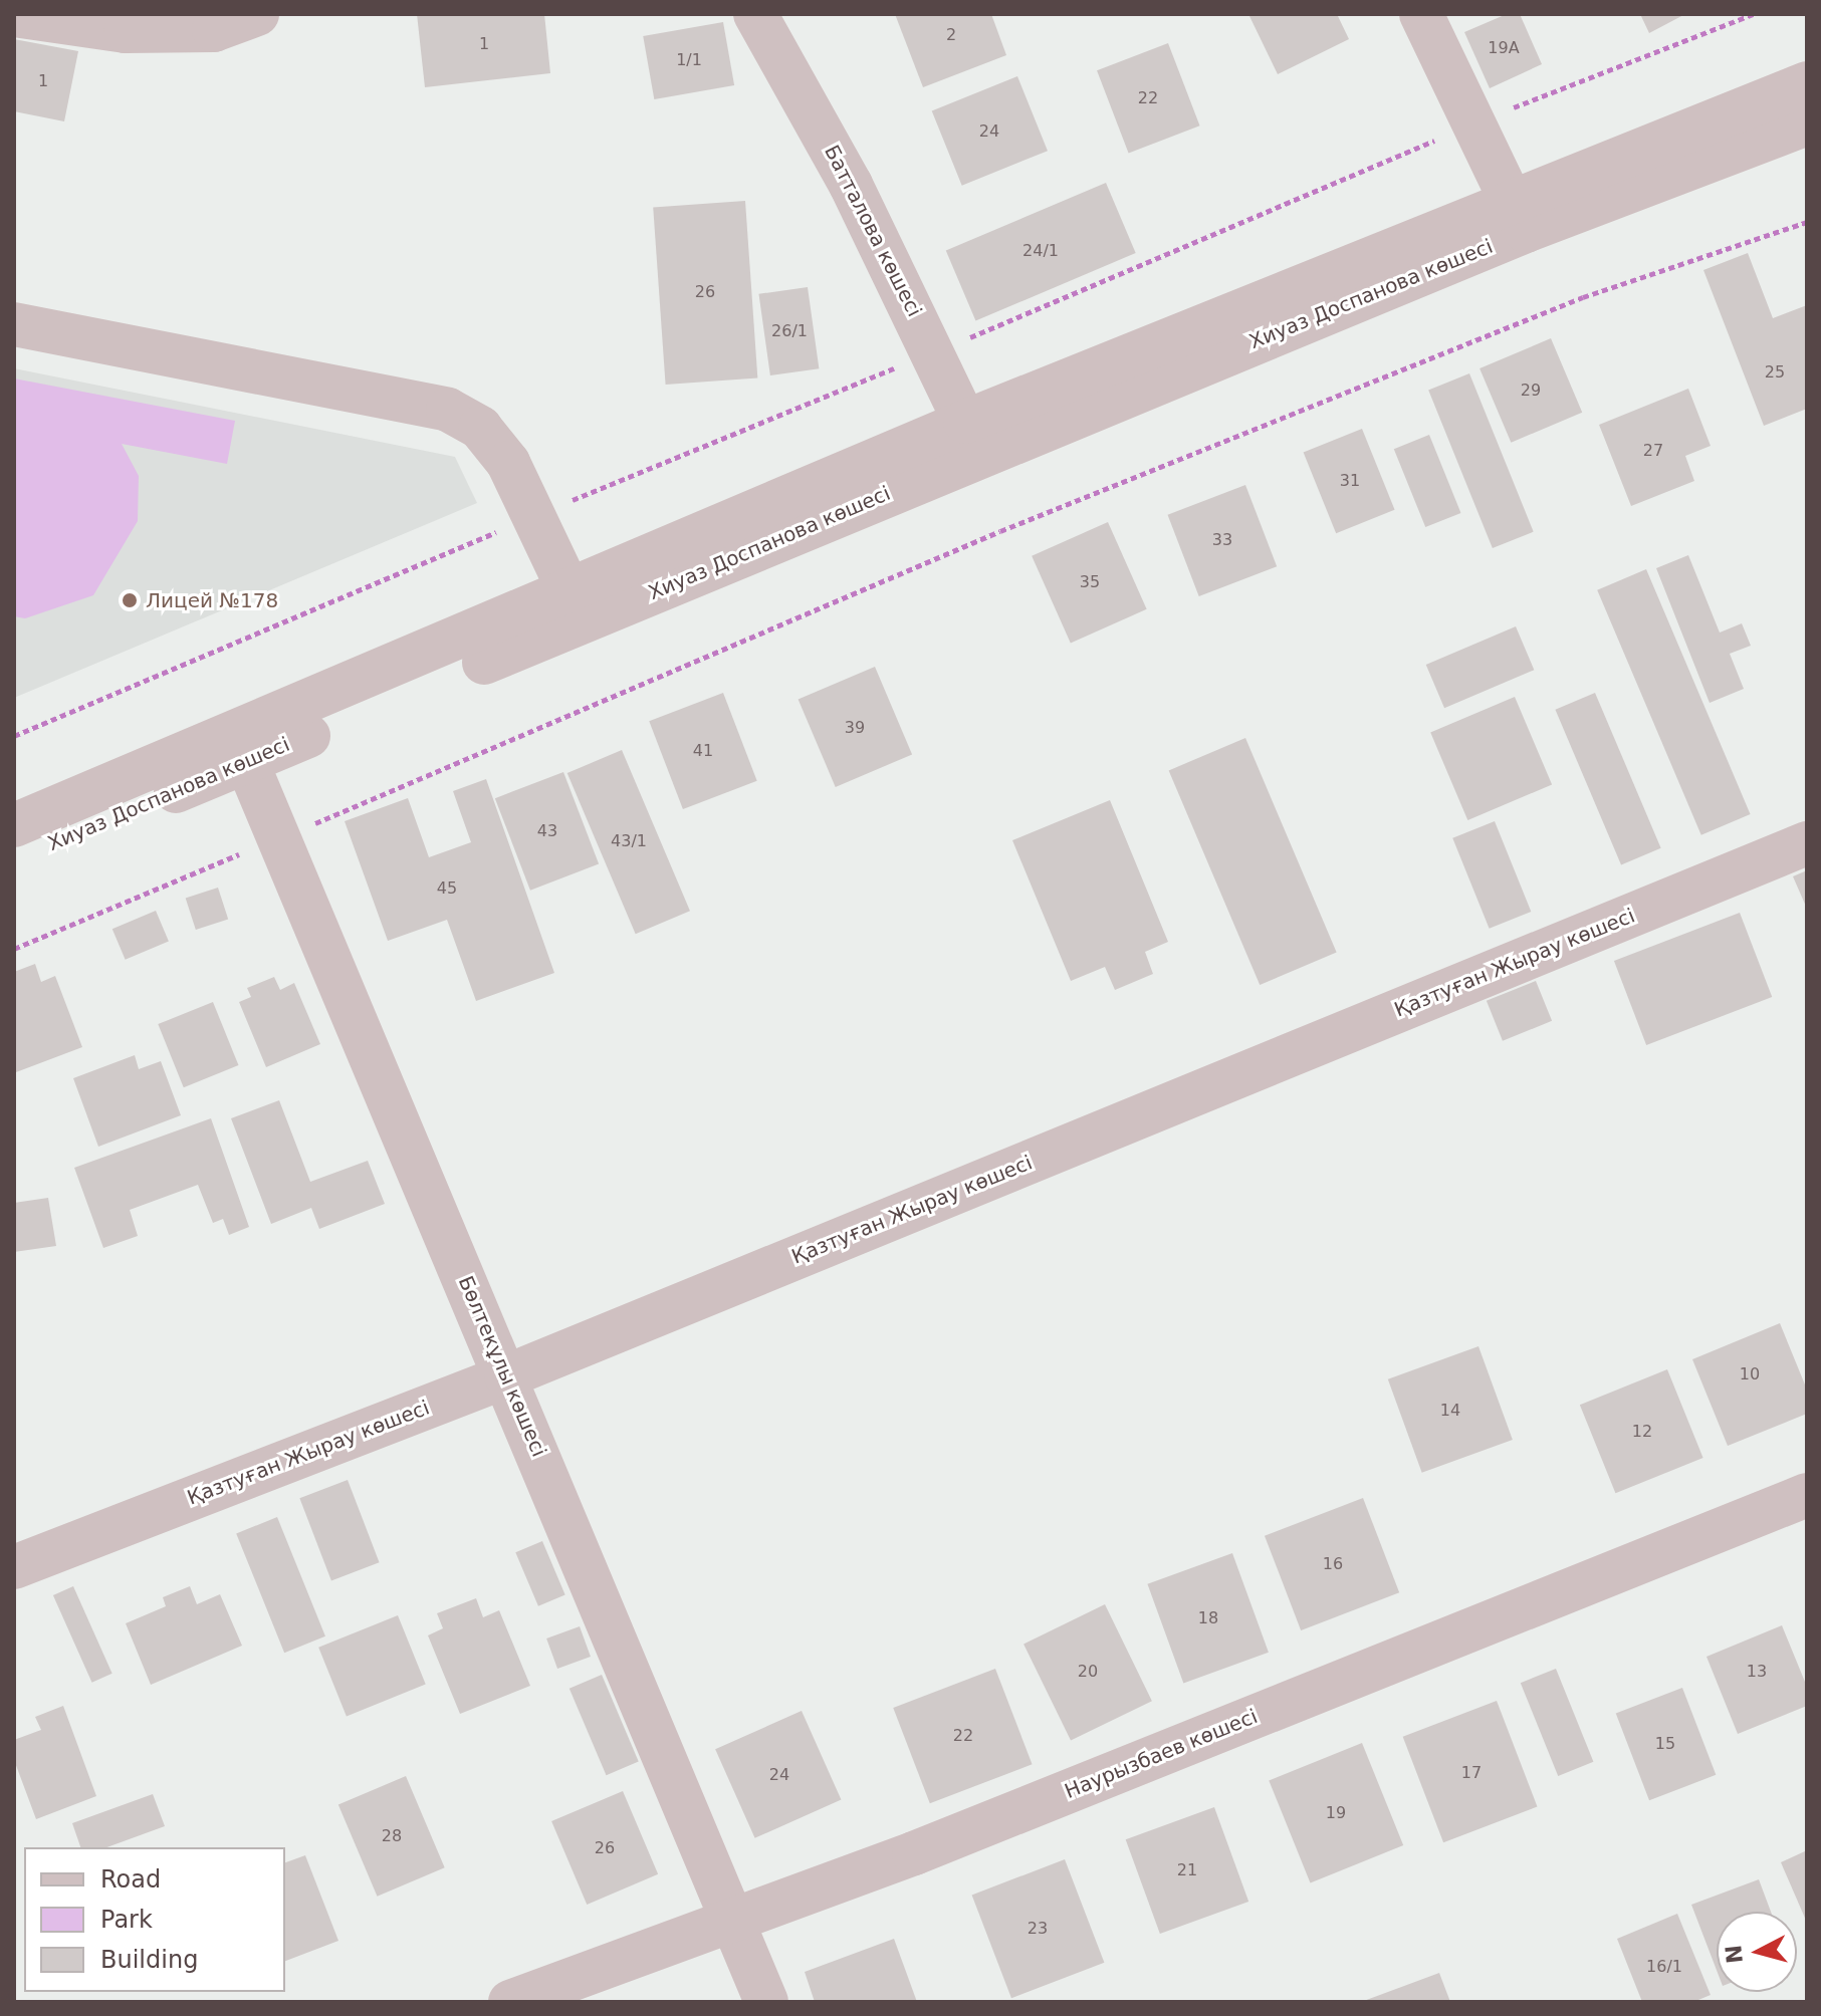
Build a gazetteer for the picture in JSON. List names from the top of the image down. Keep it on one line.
{"streets":{"street":["Батталова көшесі","Хиуаз Доспанова көшесі","Қазтуған Жырау көшесі","Бөлтекұлы көшесі","Наурызбаев көшесі"]},"crossings":[["Батталова көшесі","Хиуаз Доспанова көшесі"],["Хиуаз Доспанова көшесі","Бөлтекұлы көшесі"],["Қазтуған Жырау көшесі","Бөлтекұлы көшесі"],["Бөлтекұлы көшесі","Наурызбаев көшесі"]],"places":["Лицей №178"],"house_numbers":["2","1","19А","1/1","1","22","24","24/1","26","26/1","25","29","27","31","33","35","39","41","43","43/1","45","10","14","12","16","18","20","13","22","15","17","24","19","28","26","21","23","16/1"],"legend":["Road","Park","Building"],"north":"left"}
